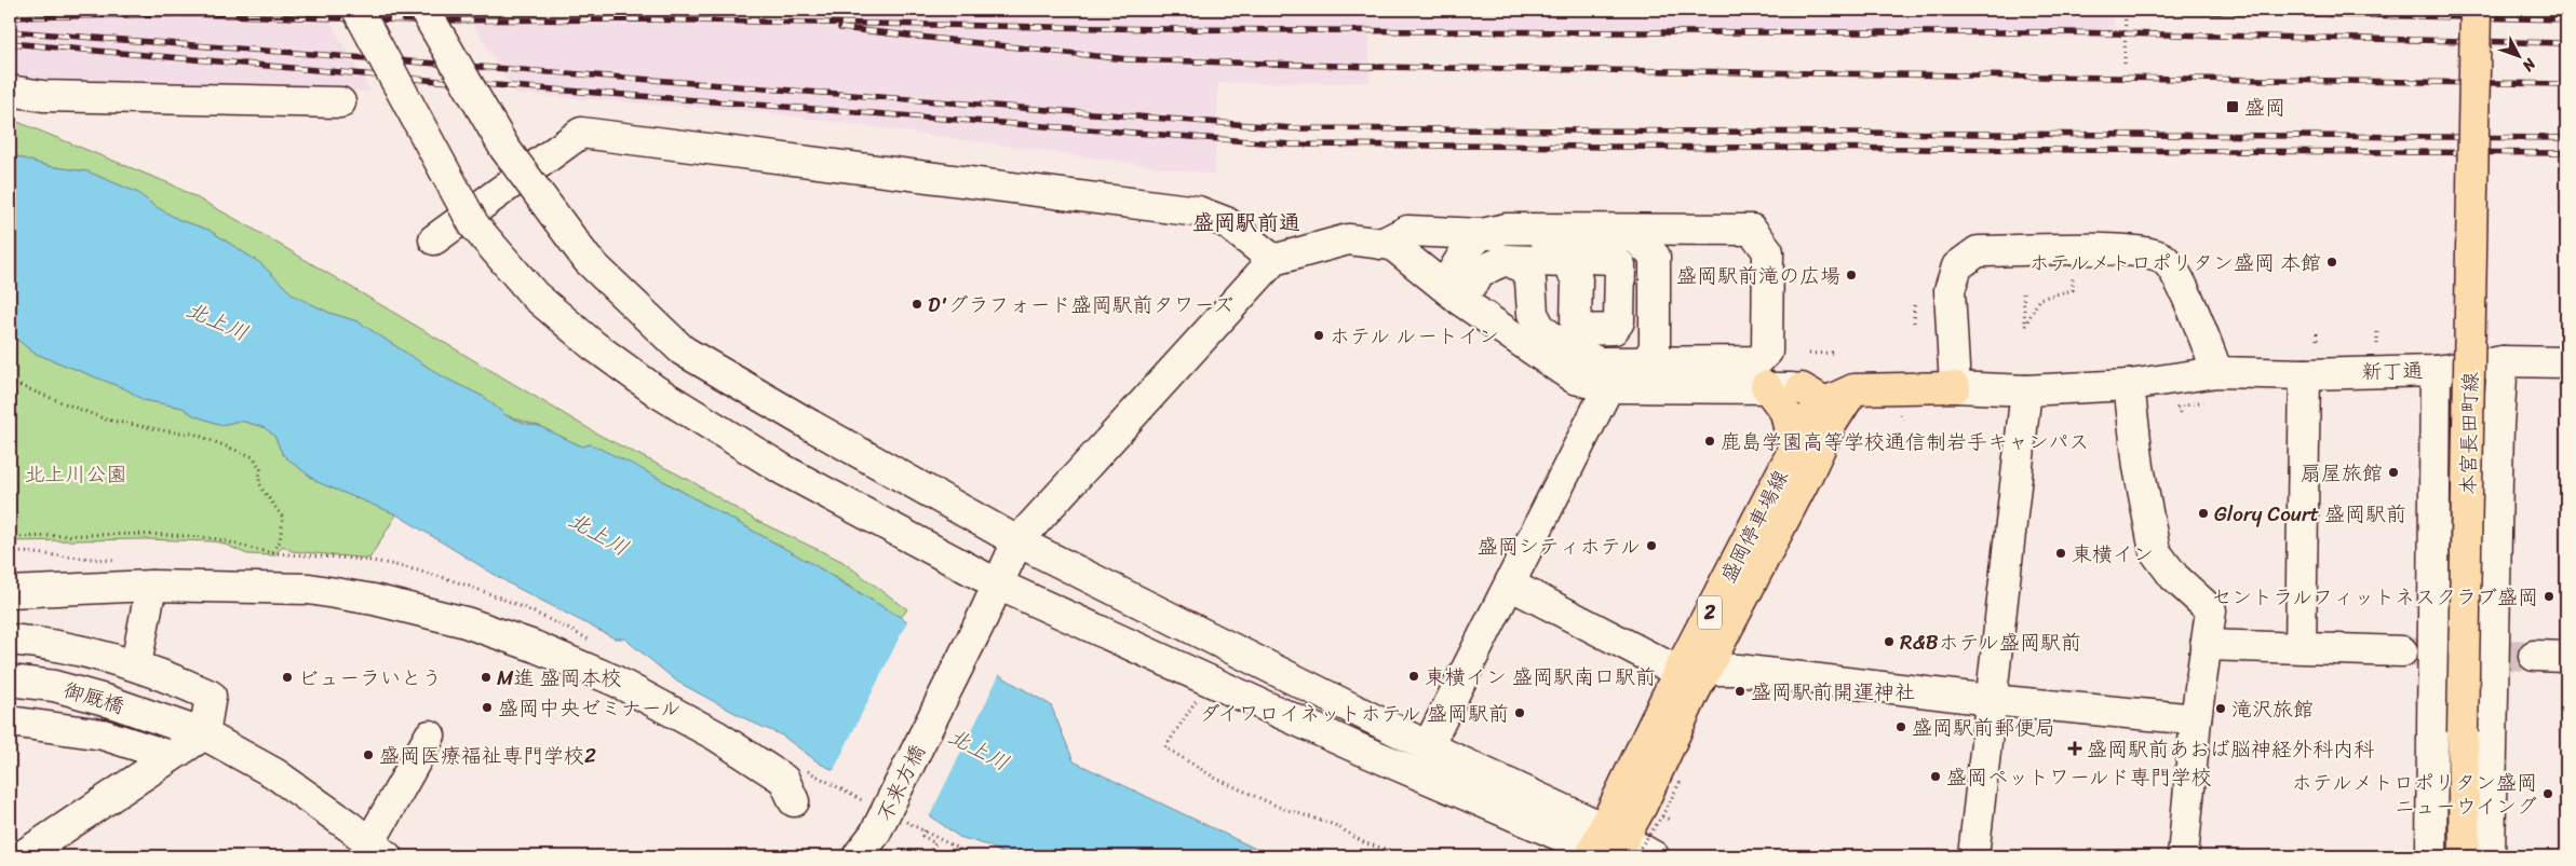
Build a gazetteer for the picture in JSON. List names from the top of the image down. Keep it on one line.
{"streets":{"main road":["本宮長田町線","盛岡停車場線","2"],"street":["新丁通","御厩橋","不来方橋"]},"districts":["盛岡駅前通"],"water":["北上川"],"parks":["北上川公園"],"places":{"transit":["盛岡"],"other":["ホテルメトロポリタン盛岡 本館","盛岡駅前滝の広場","D'グラフォード盛岡駅前タワーズ","ホテル ルートイン","鹿島学園高等学校通信制岩手キャンパス","扇屋旅館","Glory Court 盛岡駅前","盛岡シティホテル","東横イン","セントラルフィットネスクラブ盛岡","R&Bホテル盛岡駅前","東横イン 盛岡駅南口駅前","ビューラいとう","M進 盛岡本校","盛岡駅前開運神社","盛岡中央ゼミナール","滝沢旅館","ダイワロイネットホテル 盛岡駅前","盛岡駅前郵便局","盛岡医療福祉専門学校2","盛岡ペットワールド専門学校","ホテルメトロポリタン盛岡 ニューウイング"],"health":["盛岡駅前あおば脳神経外科内科"]},"north":"bottom right"}
